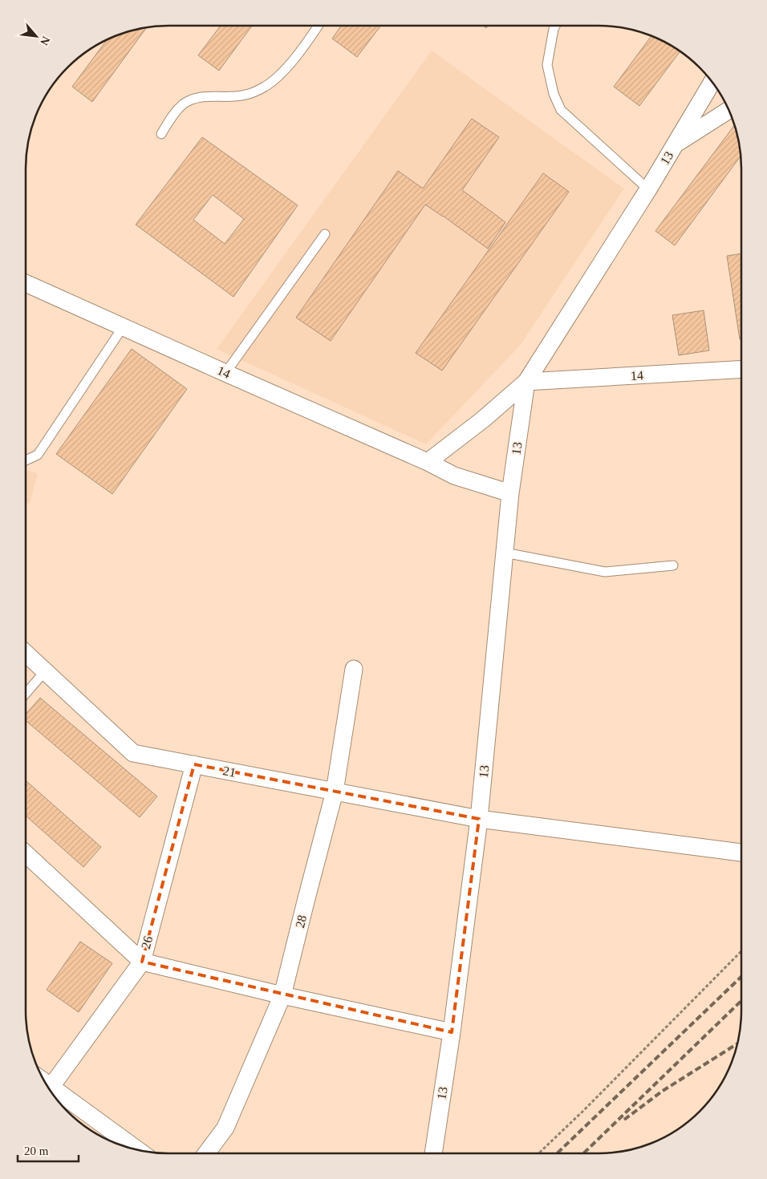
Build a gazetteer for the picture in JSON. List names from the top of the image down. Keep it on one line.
{"streets":{"street":["13","14","21","28","26"]},"crossings":[["13","14"],["13","21"],["21","28"],["21","26"]],"scale_bar":"20 m","north":"bottom right"}
